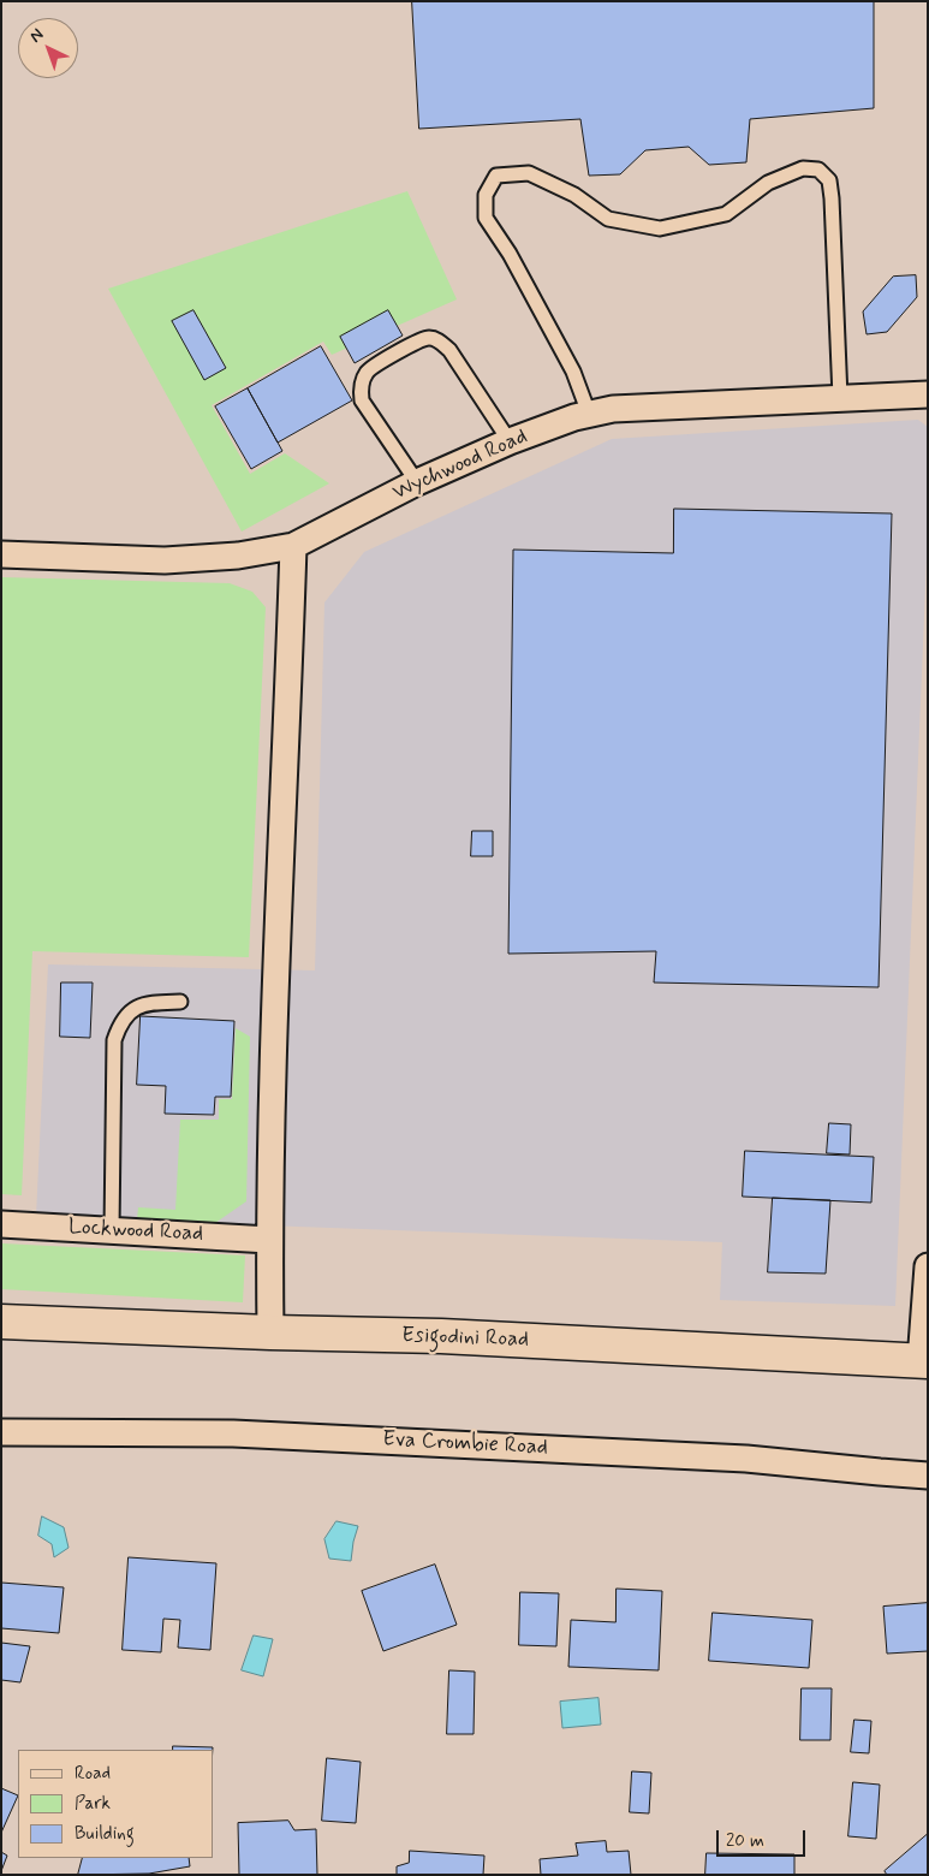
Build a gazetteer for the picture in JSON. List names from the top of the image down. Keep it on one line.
{"streets":{"main road":["Esigodini Road"],"street":["Wychwood Road","Lockwood Road","Eva Crombie Road"]},"legend":["Road","Park","Building"],"scale_bar":"20 m","north":"top left"}
